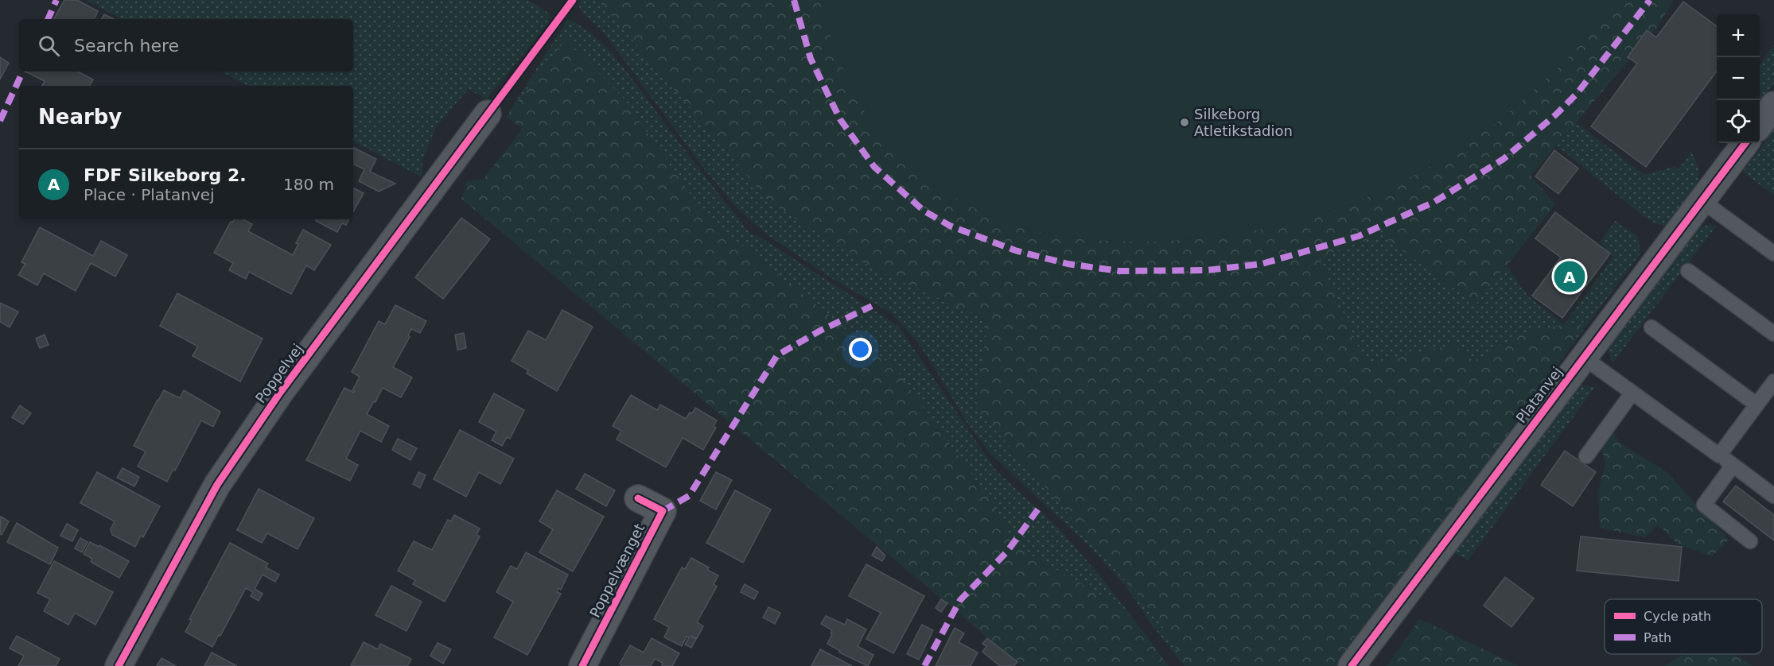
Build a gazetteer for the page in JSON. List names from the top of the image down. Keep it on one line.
{"streets":{"street":["Poppelvej","Platanvej","Poppelvænget"]},"places":["Silkeborg Atletikstadion"],"legend":["Cycle path","Path"],"page":{"map_buttons":["+","−"],"search":"Search here","heading":"Nearby","list":[{"mark":"A","name":"FDF Silkeborg 2.","note":"Place · Platanvej","value":"180 m"}],"pins":"A"}}
